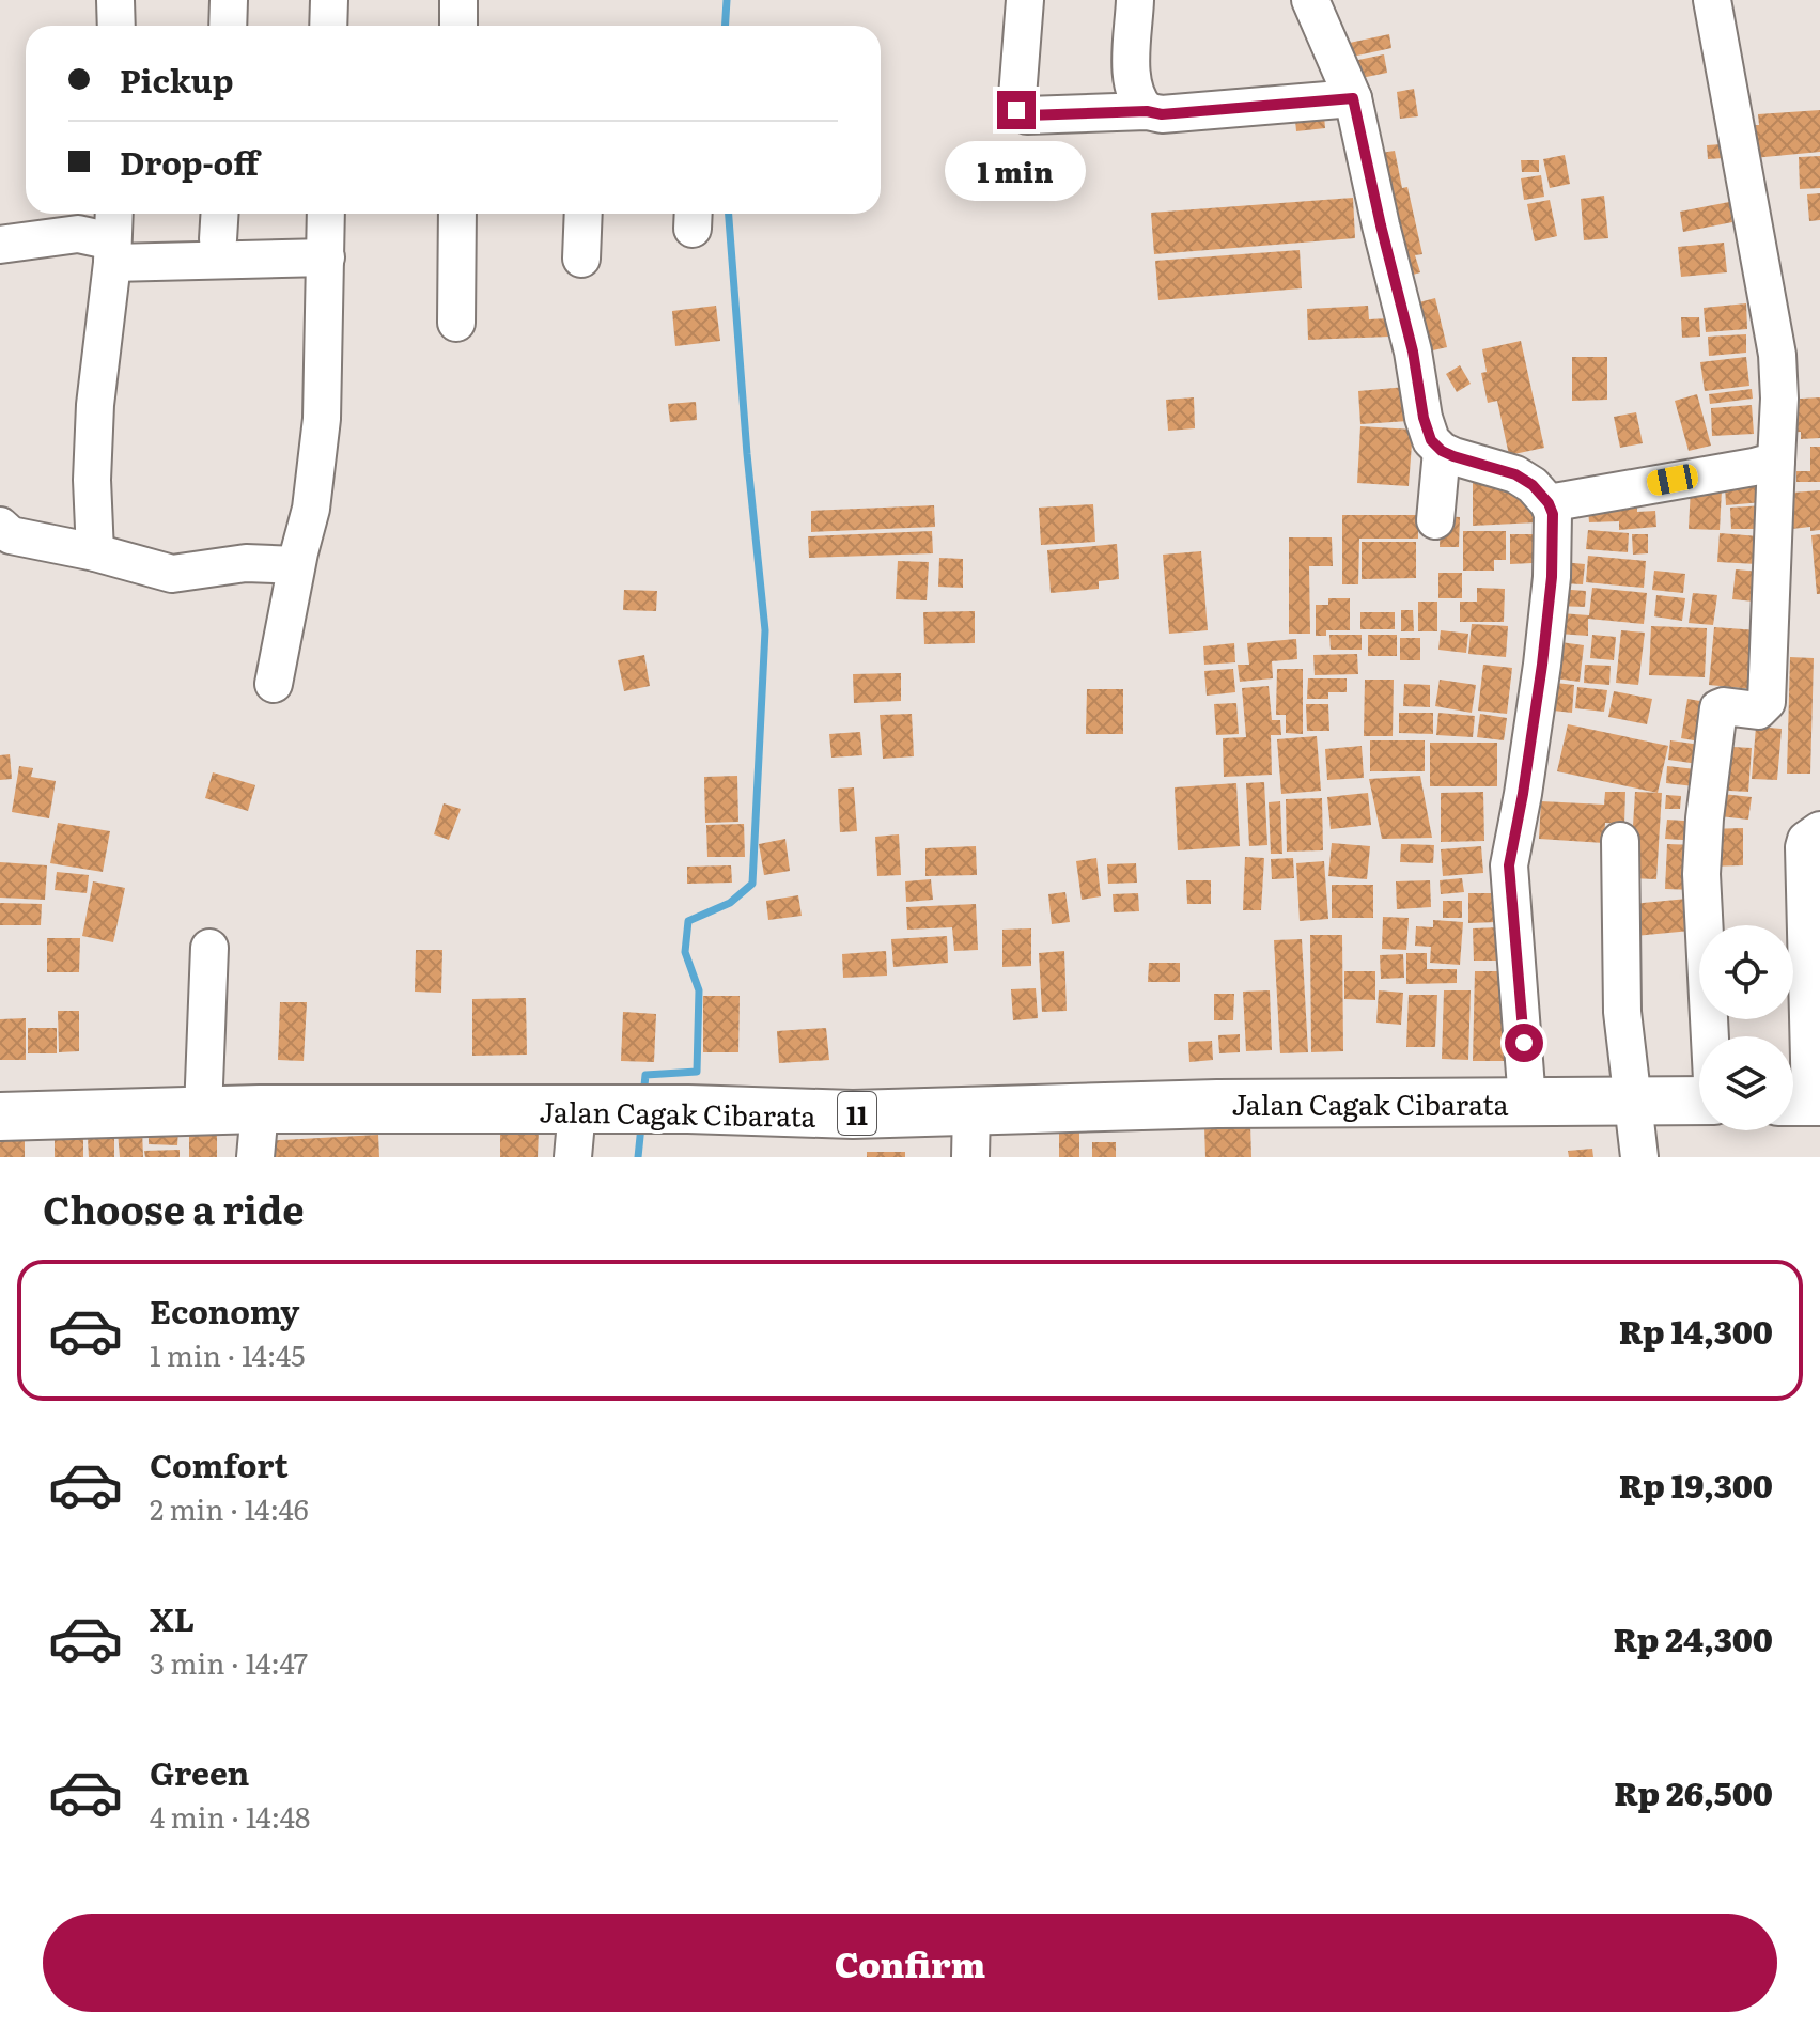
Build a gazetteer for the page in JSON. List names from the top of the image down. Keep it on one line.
{"streets":{"highway":["Jalan Cagak Cibarata","11"]},"page":{"banner":["Pickup","Drop-off"],"bubble":"1 min","heading":"Choose a ride","list":[{"name":"Economy","note":"1 min · 14:45","value":"Rp 14,300"},{"name":"Comfort","note":"2 min · 14:46","value":"Rp 19,300"},{"name":"XL","note":"3 min · 14:47","value":"Rp 24,300"},{"name":"Green","note":"4 min · 14:48","value":"Rp 26,500"}],"buttons":"Confirm"}}
